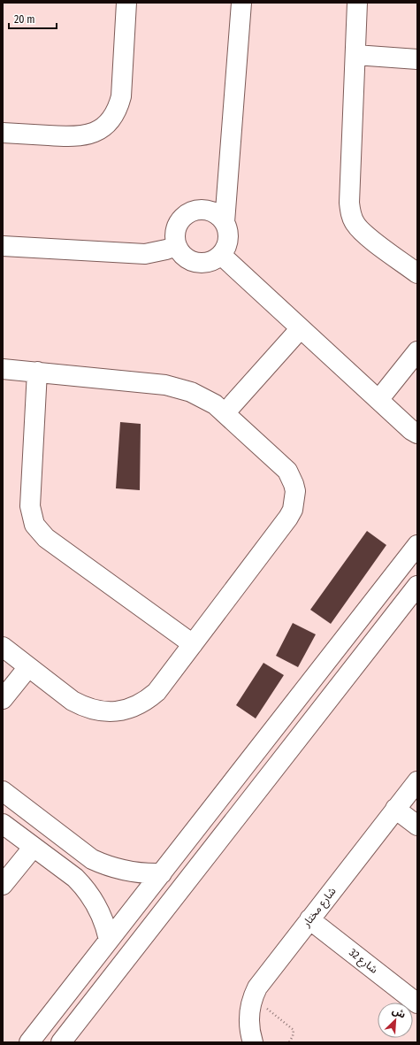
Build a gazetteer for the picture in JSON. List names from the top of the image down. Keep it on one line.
{"streets":{"street":["شارع مختار","شارع 32"]},"crossings":[["شارع مختار","شارع 32"]],"scale_bar":"20 m","north":"top right"}
